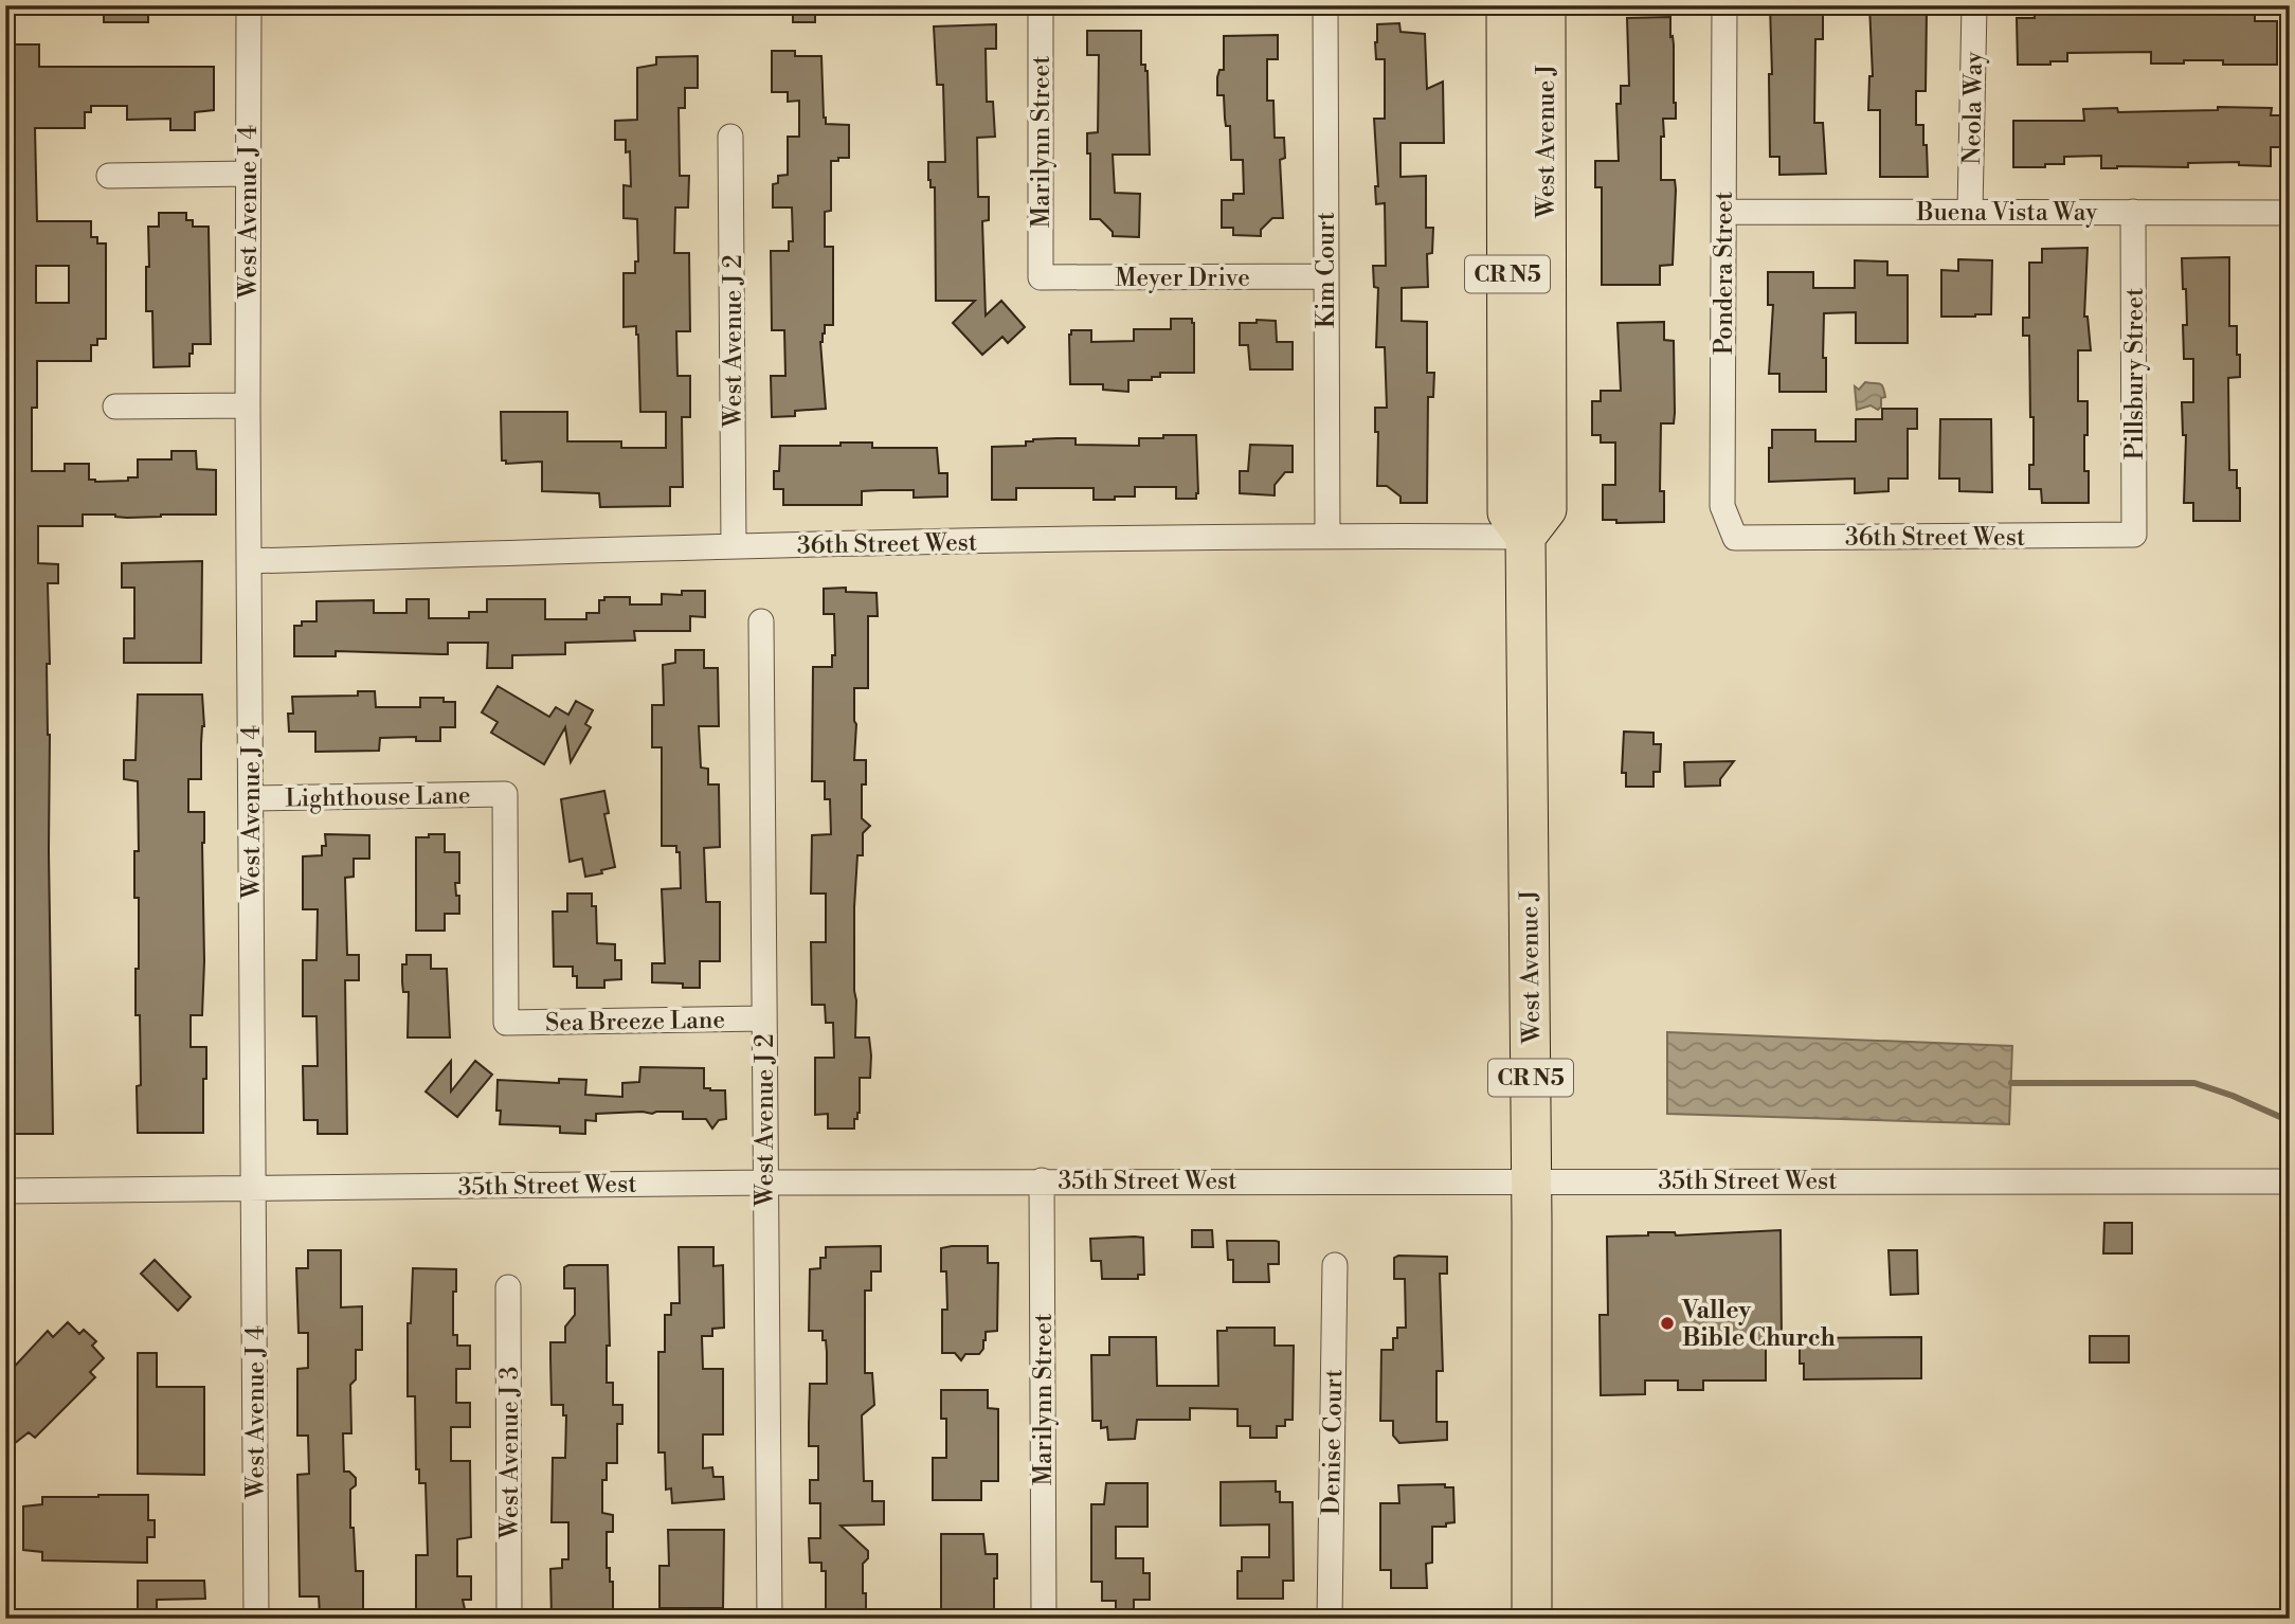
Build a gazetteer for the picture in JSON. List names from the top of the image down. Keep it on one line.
{"streets":{"main road":["West Avenue J","CR N5"],"street":["Neola Way","Marilynn Street","West Avenue J 4","Buena Vista Way","Kim Court","Pondera Street","Meyer Drive","West Avenue J 2","Pillsbury Street","36th Street West","Lighthouse Lane","Sea Breeze Lane","35th Street West","Denise Court","West Avenue J 3"]},"crossings":[["Neola Way","Buena Vista Way"],["West Avenue J","36th Street West"],["West Avenue J","35th Street West"],["Marilynn Street","Meyer Drive"],["Marilynn Street","35th Street West"],["West Avenue J 4","36th Street West"],["West Avenue J 4","Lighthouse Lane"],["West Avenue J 4","35th Street West"],["Buena Vista Way","Pondera Street"],["Buena Vista Way","Pillsbury Street"],["Kim Court","Meyer Drive"],["Kim Court","36th Street West"],["Pondera Street","36th Street West"],["West Avenue J 2","36th Street West"],["West Avenue J 2","Sea Breeze Lane"],["West Avenue J 2","35th Street West"],["Pillsbury Street","36th Street West"],["Lighthouse Lane","Sea Breeze Lane"]],"places":["Valley Bible Church"]}
